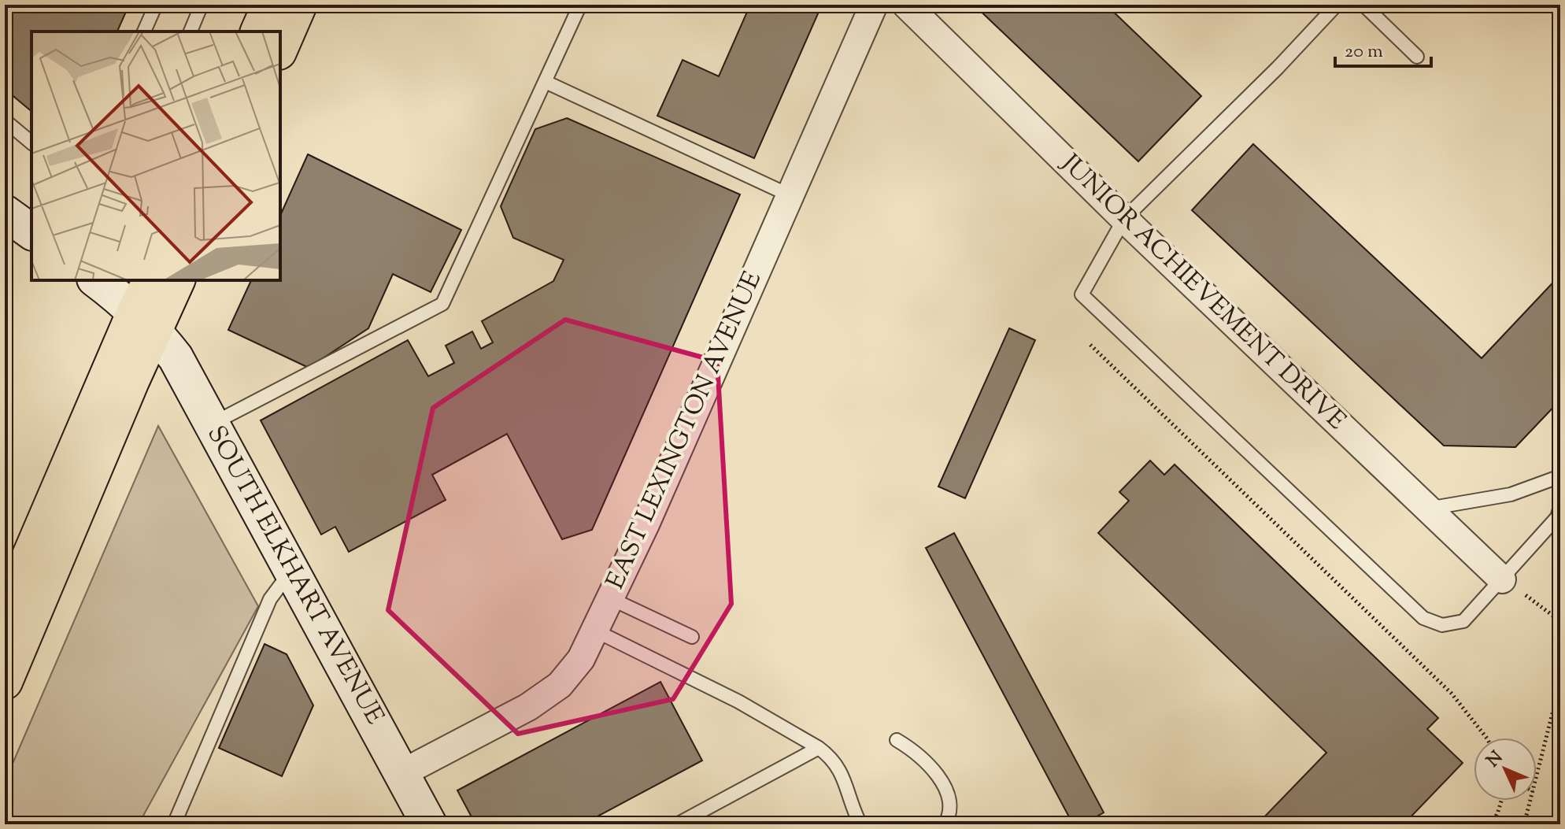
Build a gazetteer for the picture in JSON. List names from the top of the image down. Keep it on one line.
{"streets":{"main road":["SOUTH ELKHART AVENUE"],"street":["JUNIOR ACHIEVEMENT DRIVE","EAST LEXINGTON AVENUE"]},"crossings":[["EAST LEXINGTON AVENUE","SOUTH ELKHART AVENUE"]],"scale_bar":"20 m","north":"top left"}
